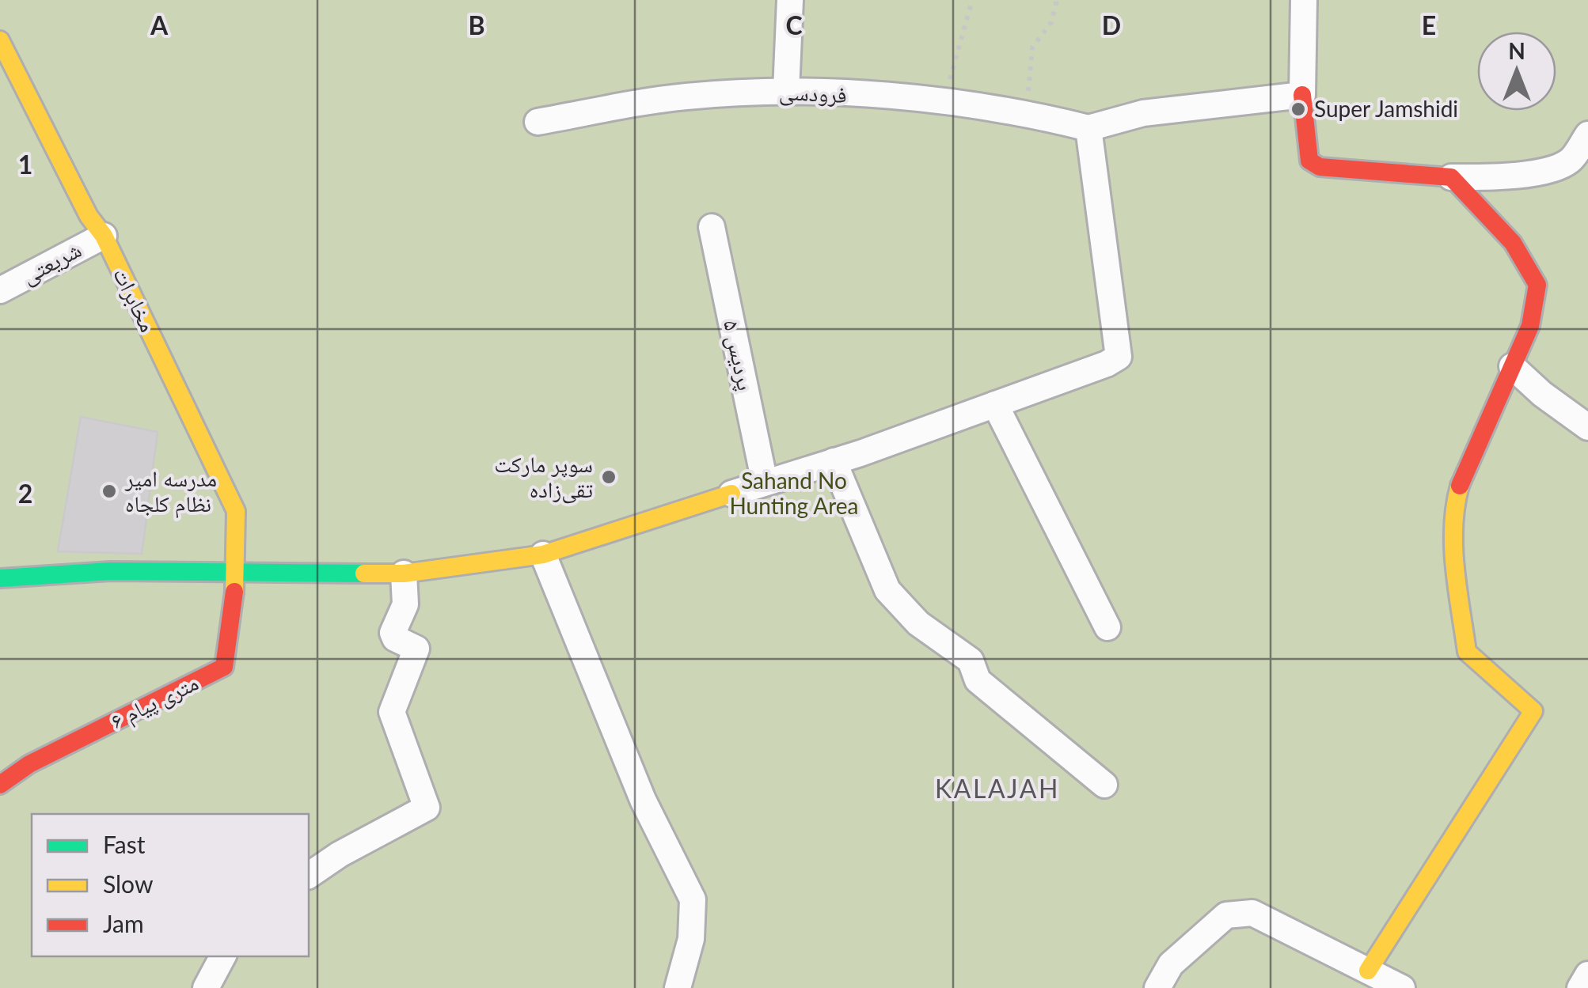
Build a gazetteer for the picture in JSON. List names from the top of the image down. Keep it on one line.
{"streets":{"street":["فرودسی","شریعتی","مخابرات","پردیس ۵","۶ متری پیام"]},"crossings":[["شریعتی","مخابرات"],["مخابرات","۶ متری پیام"]],"districts":["KALAJAH"],"parks":["Sahand No Hunting Area"],"places":["Super Jamshidi","سوپر مارکت تقی‌زاده","مدرسه امیر نظام کلجاه"],"legend":["Fast","Slow","Jam"],"north":"top","grid":{"columns":["A","B","C","D","E"],"rows":["1","2"]}}
